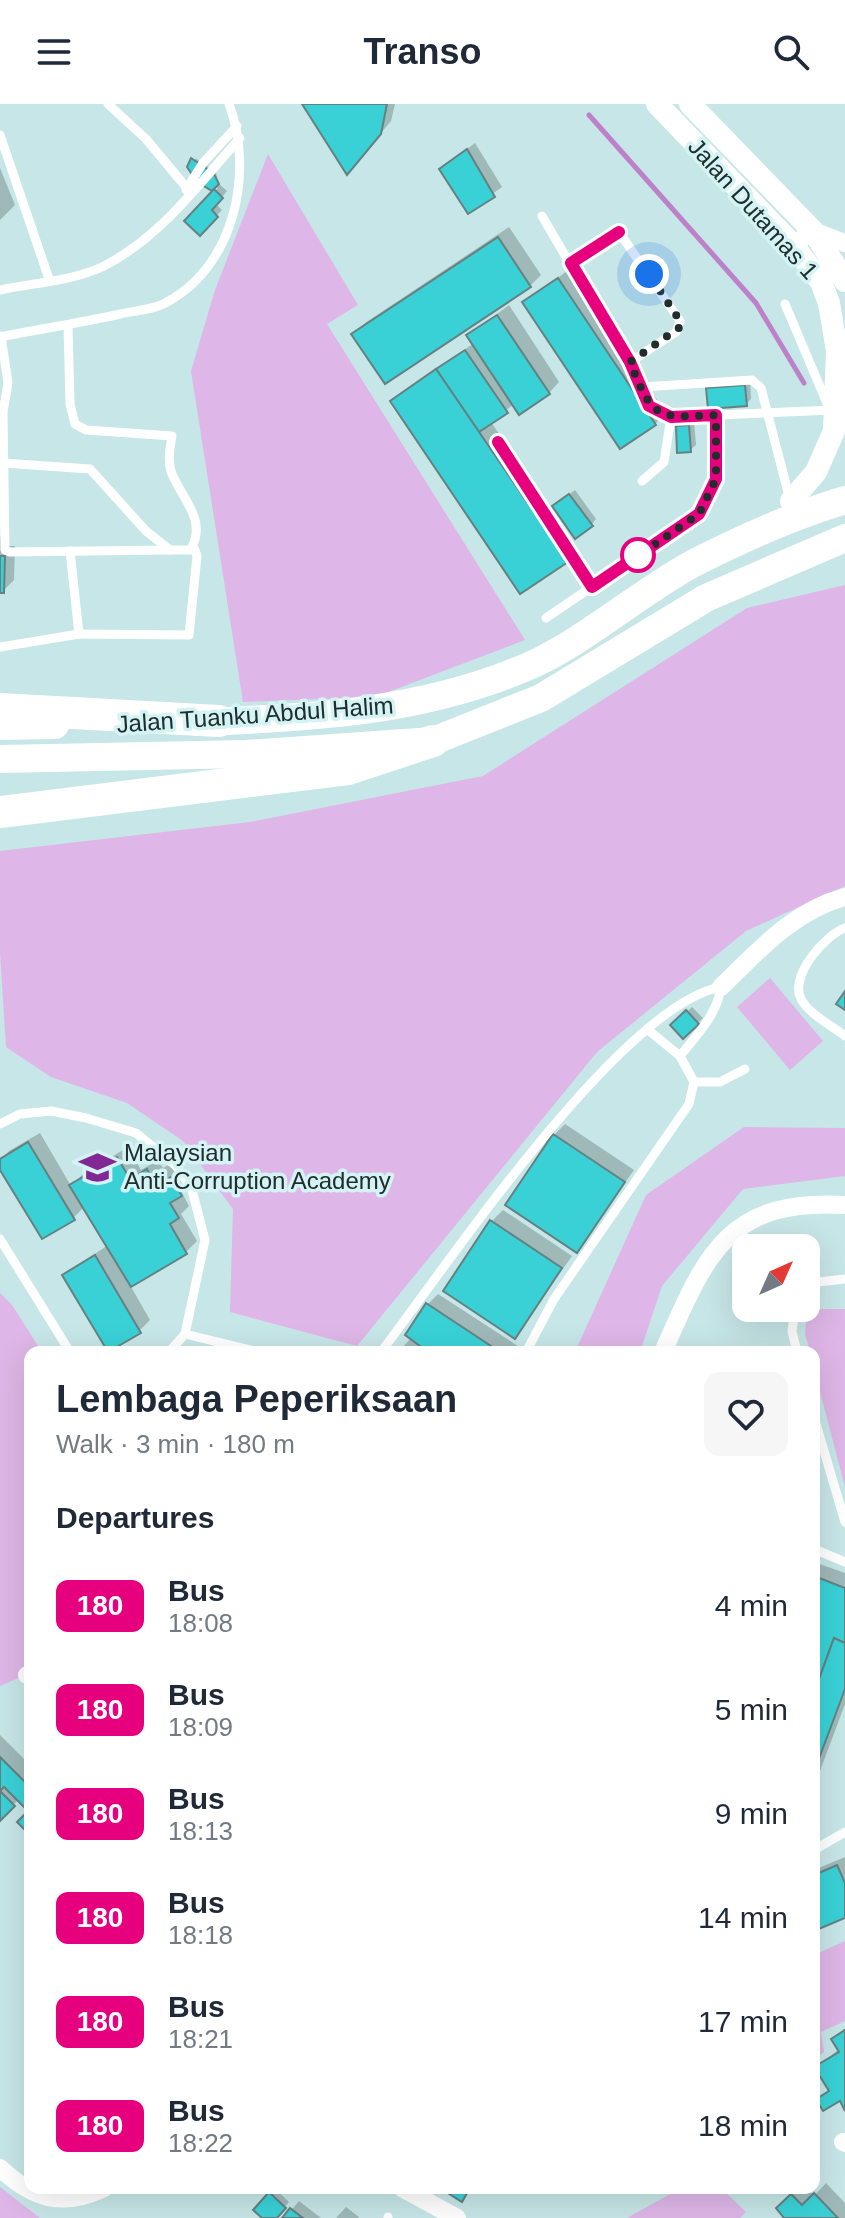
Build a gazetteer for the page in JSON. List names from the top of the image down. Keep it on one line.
{"streets":{"main road":["Jalan Tuanku Abdul Halim"],"street":["Jalan Dutamas 1"]},"places":{"school or university":["Malaysian Anti-Corruption Academy"]},"lines":["bus line 180"],"north":"top right","page":{"header":"Transo","heading":[["Lembaga Peperiksaan","Walk · 3 min · 180 m"],"Departures"],"list":[{"mark":"180","name":"Bus","note":"18:08","value":"4 min"},{"mark":"180","name":"Bus","note":"18:09","value":"5 min"},{"mark":"180","name":"Bus","note":"18:13","value":"9 min"},{"mark":"180","name":"Bus","note":"18:18","value":"14 min"},{"mark":"180","name":"Bus","note":"18:21","value":"17 min"},{"mark":"180","name":"Bus","note":"18:22","value":"18 min"}]}}
